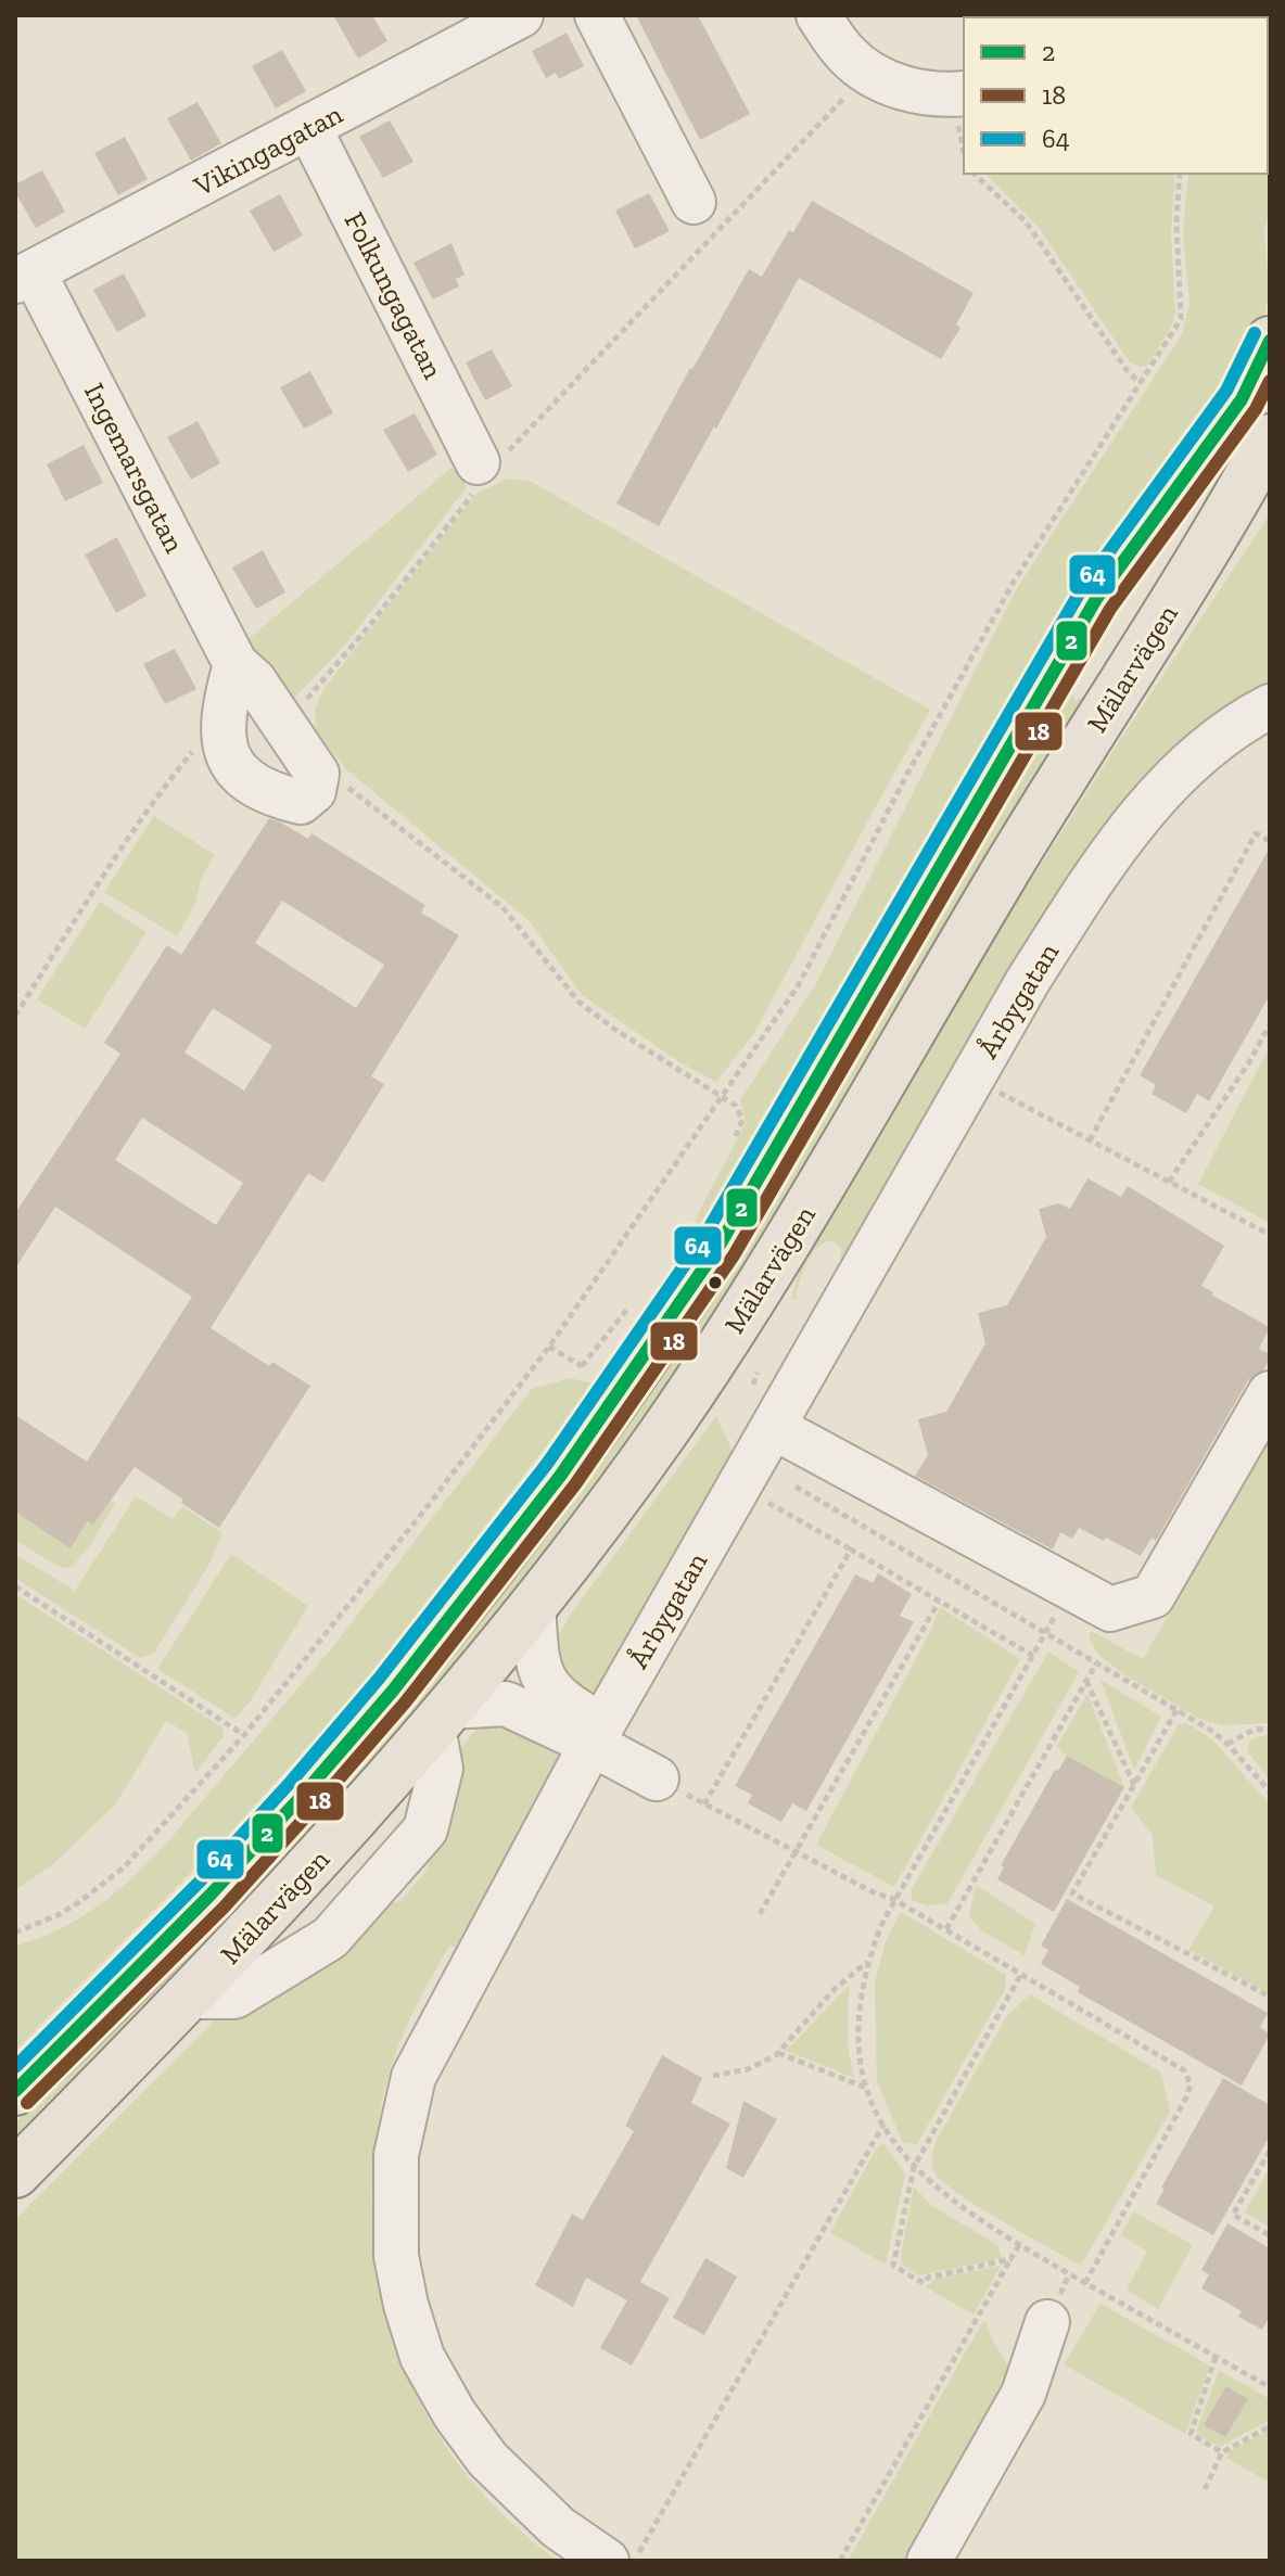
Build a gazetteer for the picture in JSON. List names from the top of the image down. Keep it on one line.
{"streets":{"main road":["Mälarvägen"],"street":["Vikingagatan","Folkungagatan","Ingemarsgatan","Årbygatan"]},"crossings":[["Vikingagatan","Folkungagatan"],["Vikingagatan","Ingemarsgatan"]],"lines":["transit line 64","transit line 2","transit line 18"],"legend":["2","18","64"]}
